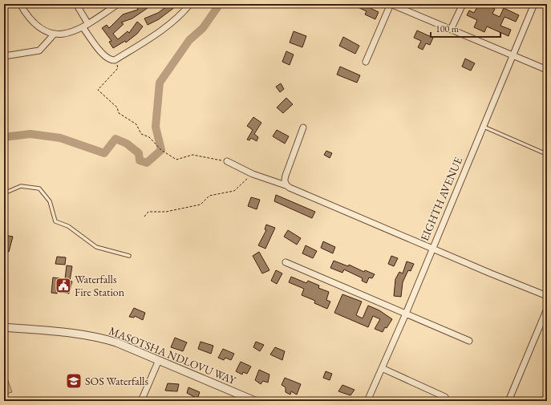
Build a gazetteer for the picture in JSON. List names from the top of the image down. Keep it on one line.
{"streets":{"street":["EIGHTH AVENUE","MASOTSHA NDLOVU WAY"]},"places":{"public building":["Waterfalls Fire Station"],"school or university":["SOS Waterfalls"]},"scale_bar":"100 m"}
